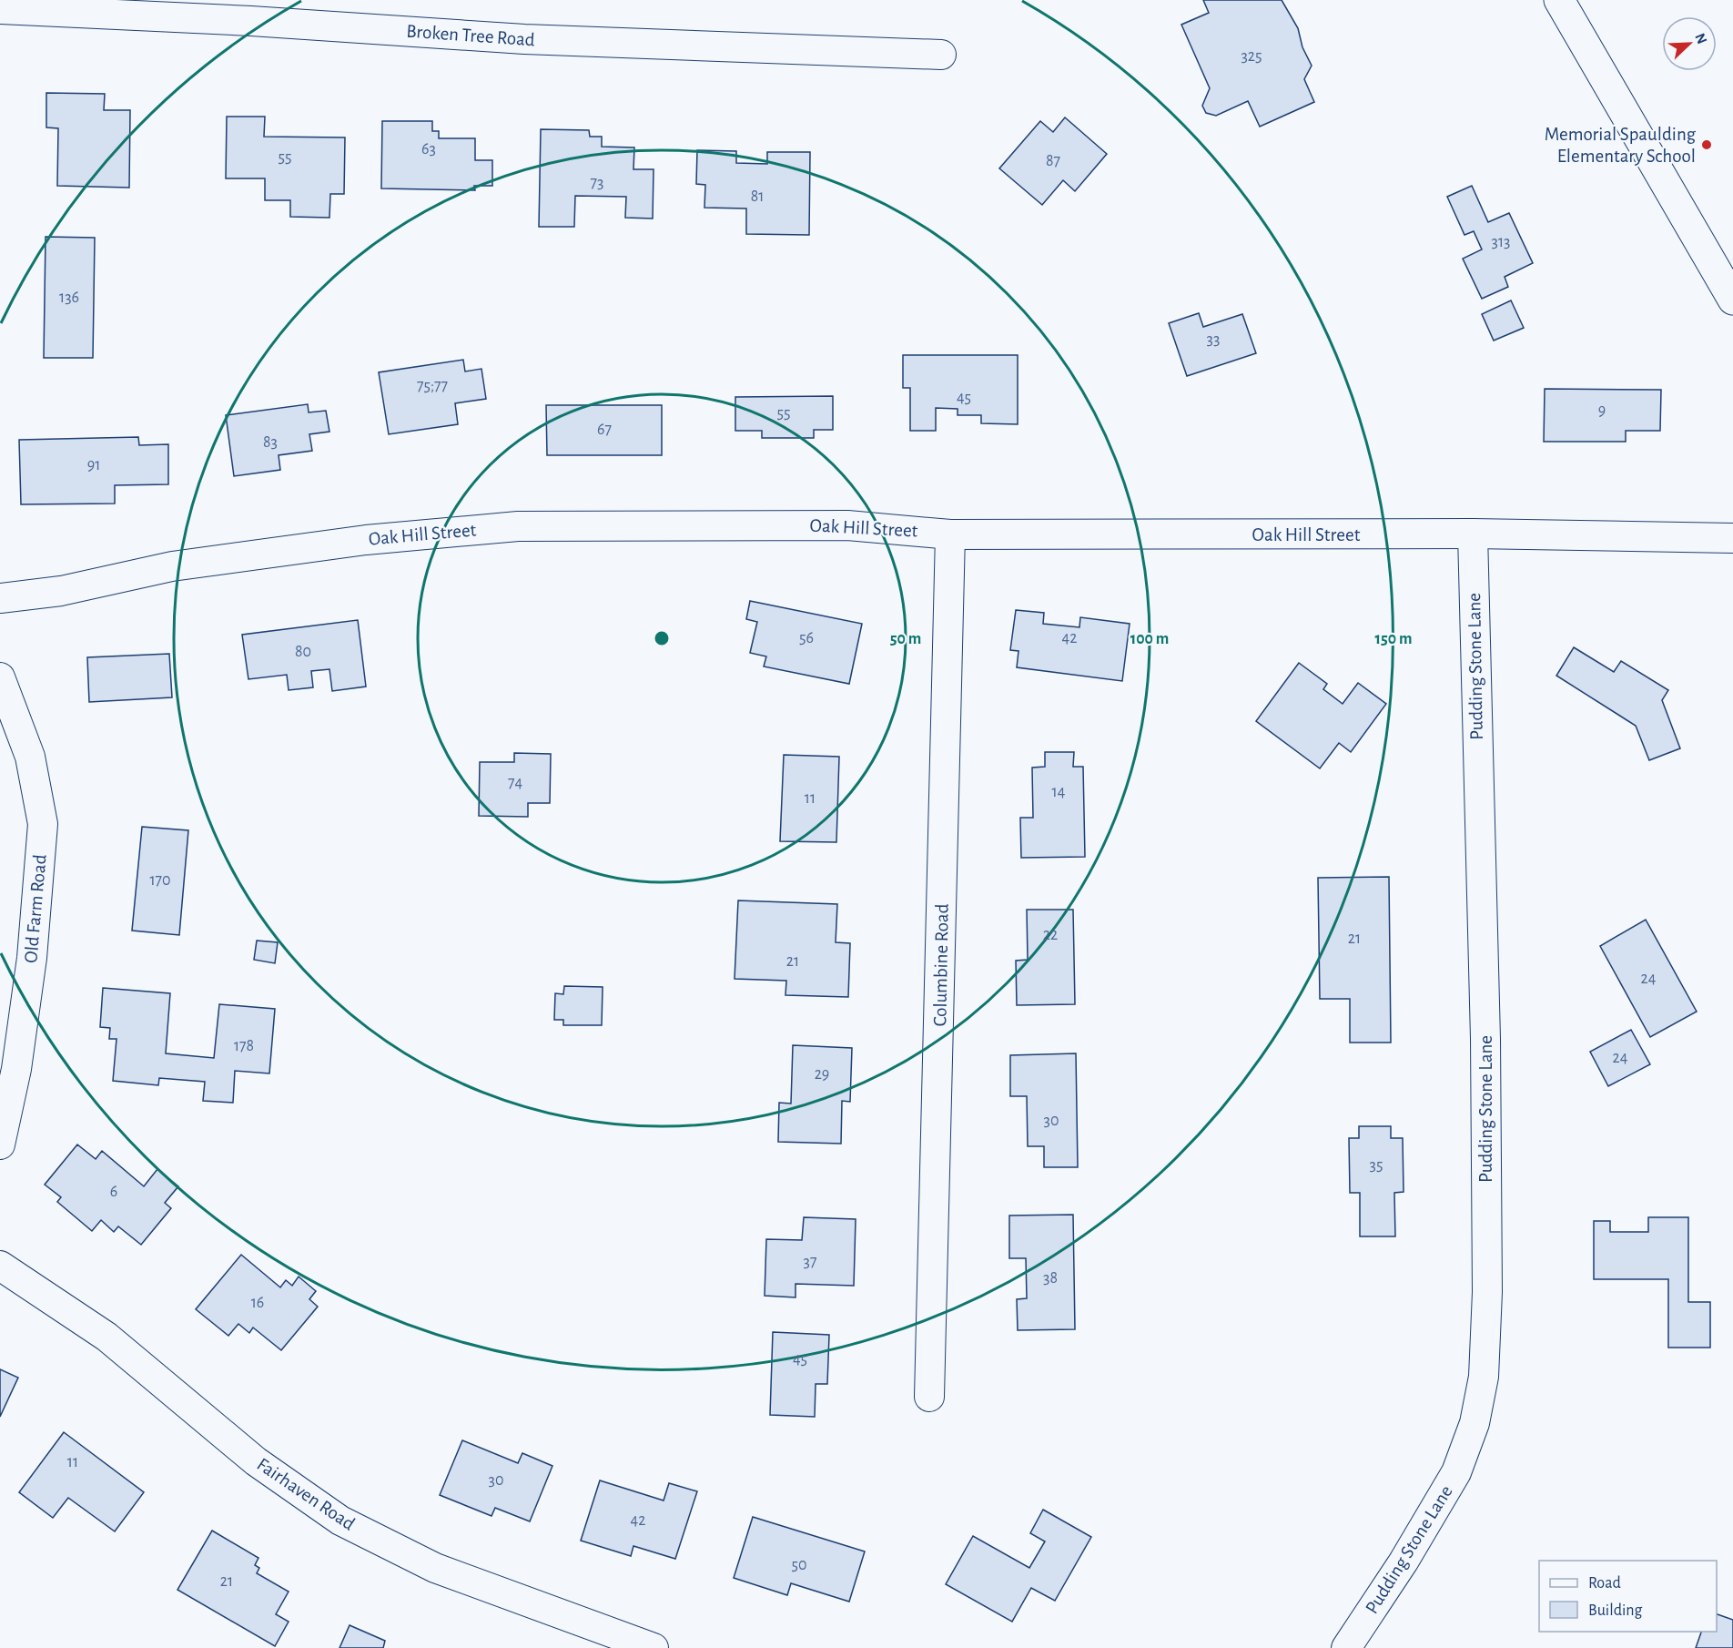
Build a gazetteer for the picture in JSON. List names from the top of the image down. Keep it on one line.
{"streets":{"street":["Broken Tree Road","Oak Hill Street","Pudding Stone Lane","Old Farm Road","Columbine Road","Fairhaven Road"]},"crossings":[["Oak Hill Street","Pudding Stone Lane"],["Oak Hill Street","Columbine Road"]],"places":["Memorial Spaulding Elementary School"],"house_numbers":["325","63","55","87","73","81","313","136","33","75;77","45","9","55","67","83","91","56","42","80","74","14","11","170","22","21","21","24","178","24","29","30","35","6","37","38","16","45","11","30","42","50","21"],"legend":["Road","Building"],"north":"top right","rings":["50 m","100 m","150 m"]}
